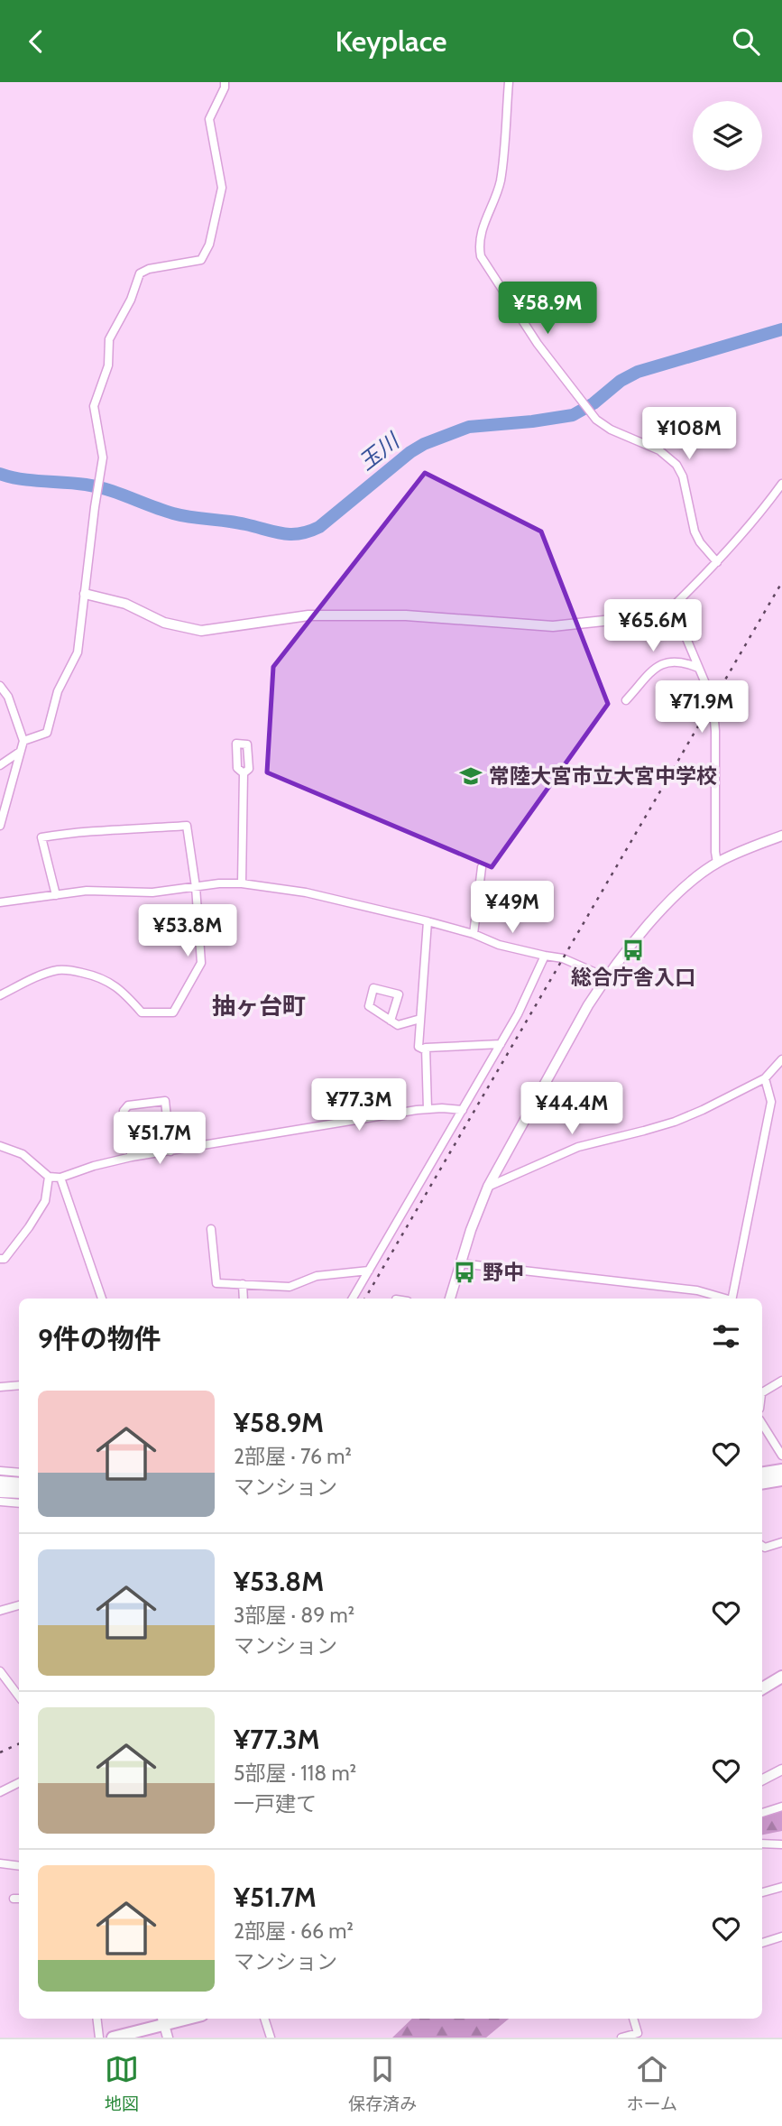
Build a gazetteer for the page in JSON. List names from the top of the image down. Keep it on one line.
{"districts":["抽ヶ台町"],"water":["玉川"],"places":{"school or university":["常陸大宮市立大宮中学校"],"bus stop":["総合庁舎入口","野中"]},"page":{"header":"Keyplace","price":["¥58.9M","¥108M","¥65.6M","¥71.9M","¥49M","¥53.8M","¥77.3M","¥44.4M","¥51.7M"],"heading":"9件の物件","list":[{"name":"¥58.9M","note":"2部屋 · 76 m² · マンション"},{"name":"¥53.8M","note":"3部屋 · 89 m² · マンション"},{"name":"¥77.3M","note":"5部屋 · 118 m² · 一戸建て"},{"name":"¥51.7M","note":"2部屋 · 66 m² · マンション"}],"tabs":["地図","保存済み","ホーム"]}}
